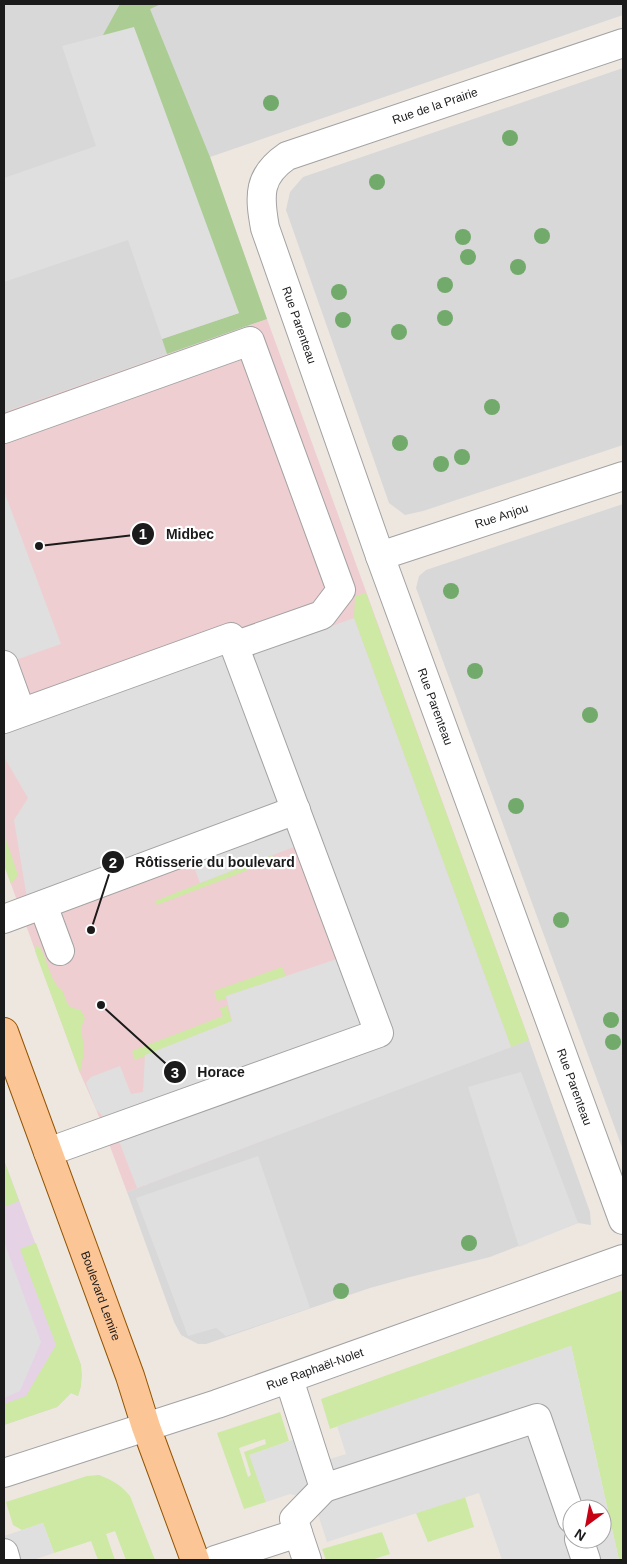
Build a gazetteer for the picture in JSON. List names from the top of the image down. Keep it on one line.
{"streets":{"main road":["Boulevard Lemire"],"street":["Rue de la Prairie","Rue Parenteau","Rue Anjou","Rue Raphaël-Nolet"]},"crossings":[["Rue de la Prairie","Rue Parenteau"],["Rue Parenteau","Rue Anjou"],["Boulevard Lemire","Rue Raphaël-Nolet"]],"places":["Midbec","Rôtisserie du boulevard","Horace"],"north":"bottom left"}
